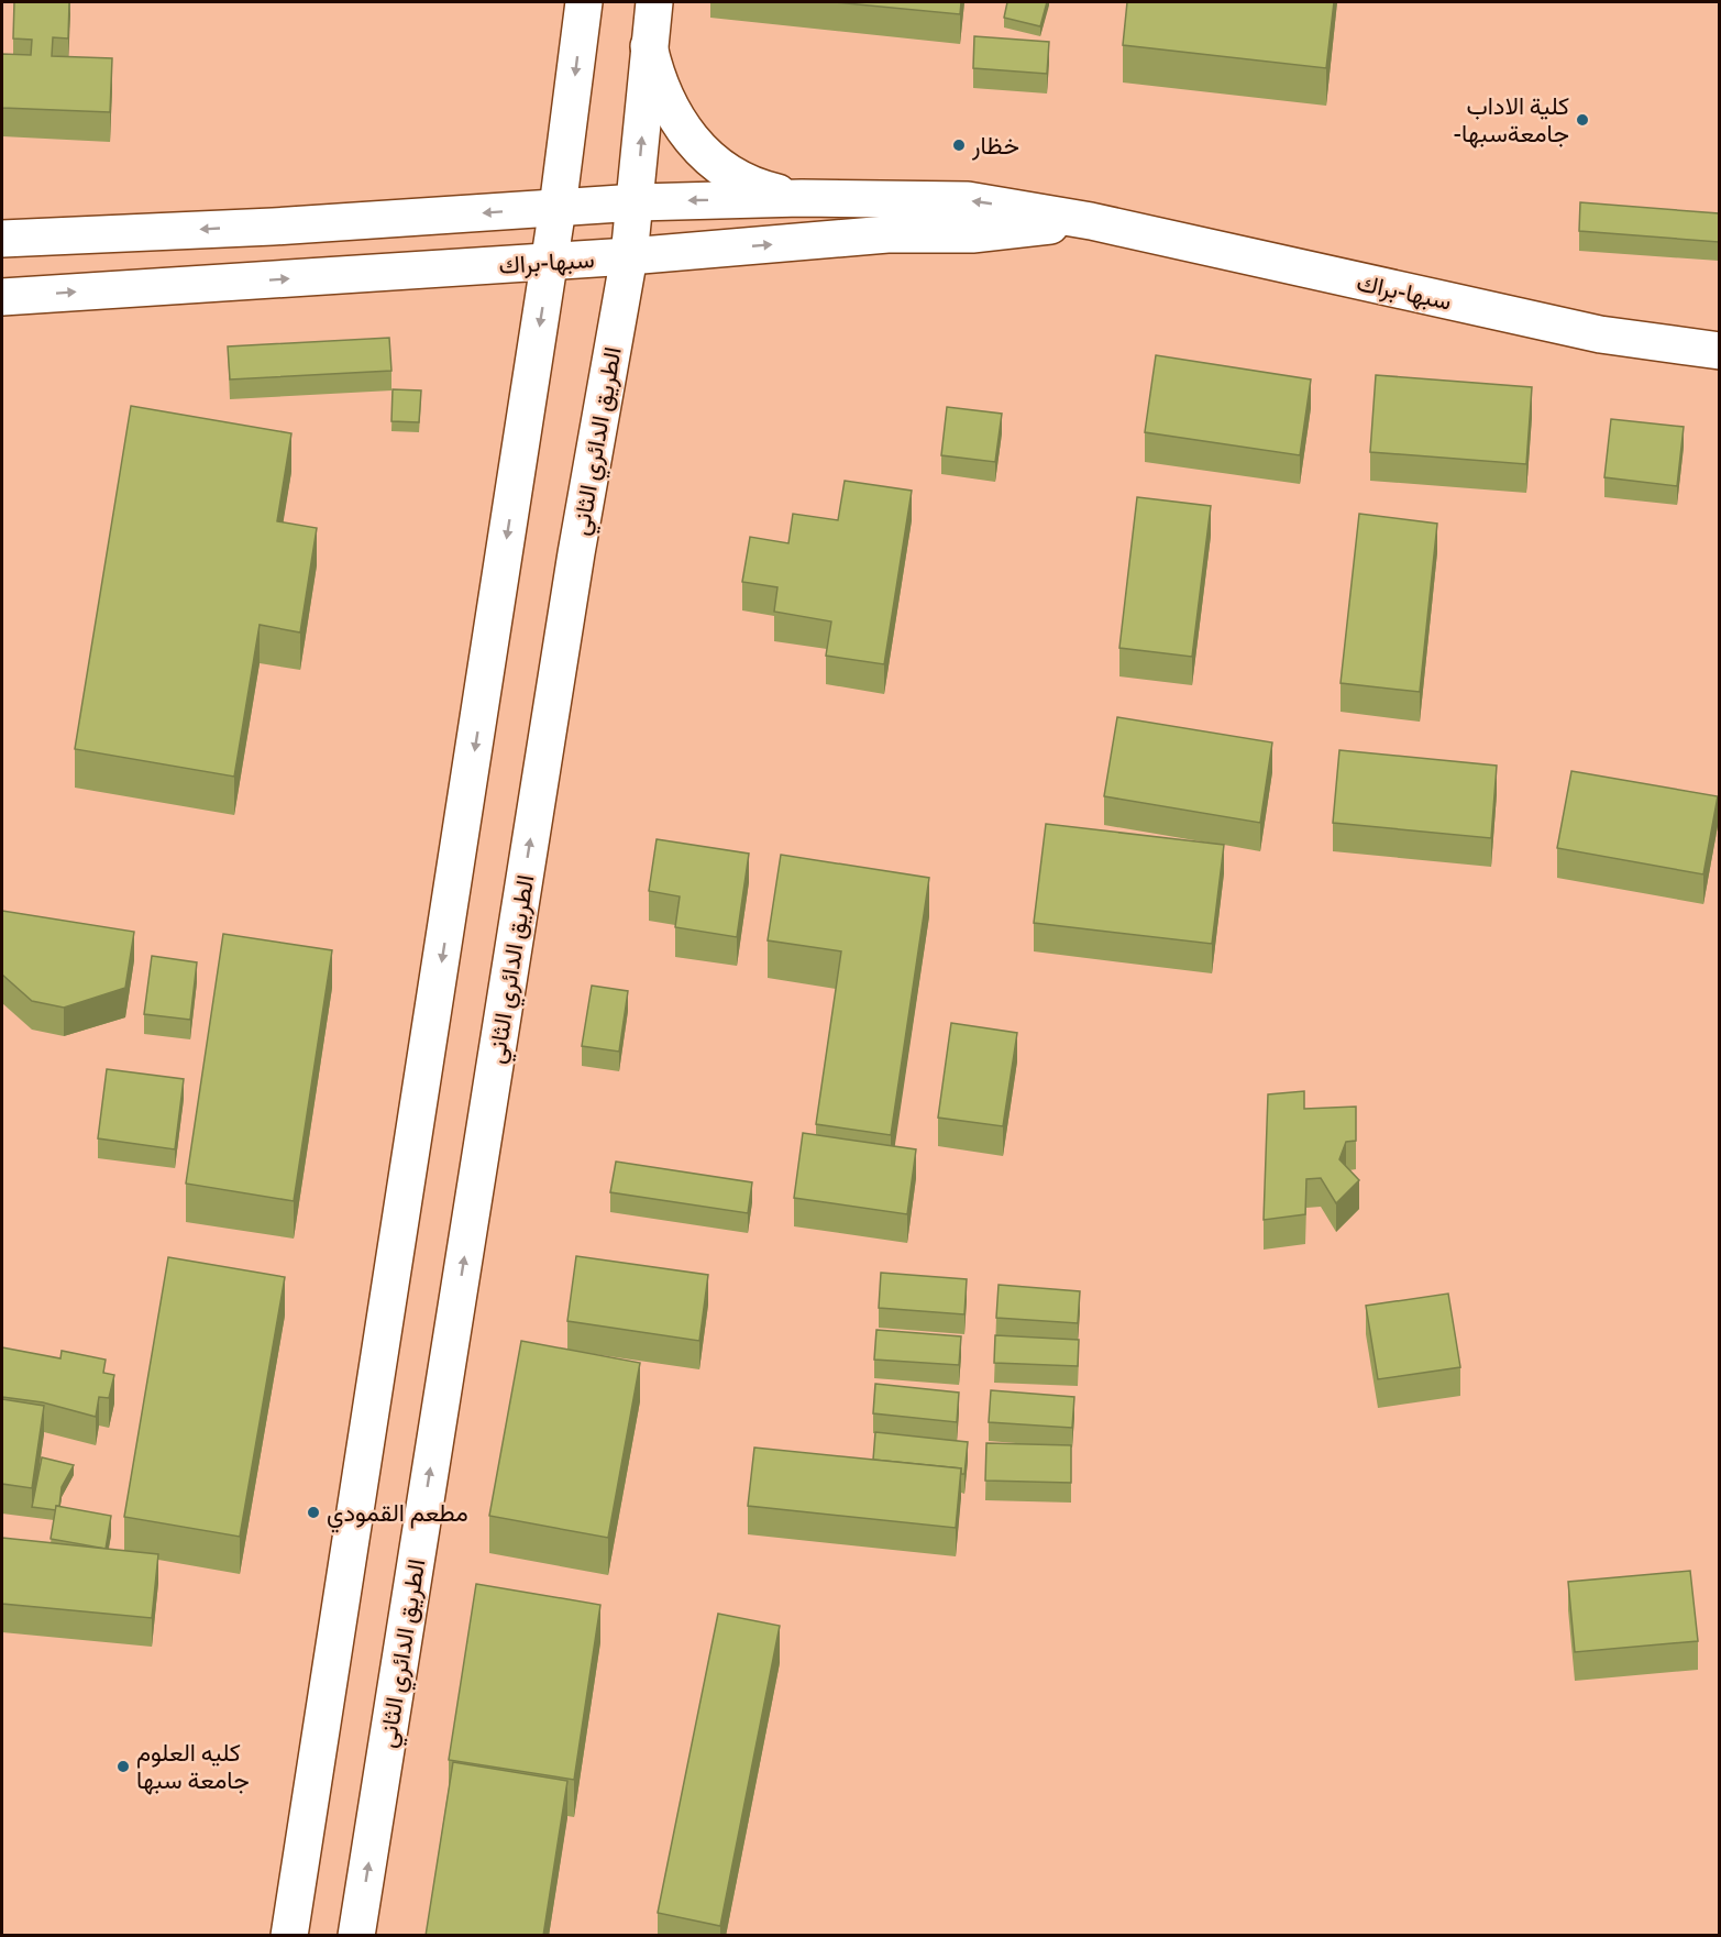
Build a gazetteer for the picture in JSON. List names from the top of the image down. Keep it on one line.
{"streets":{"main road":["سبها-براك","الطريق الدائري الثاني"]},"crossings":[["سبها-براك","الطريق الدائري الثاني"]],"places":["كلية الاداب -جامعةسبها","خظار","مطعم القمودي","كليه العلوم جامعة سبها"]}
